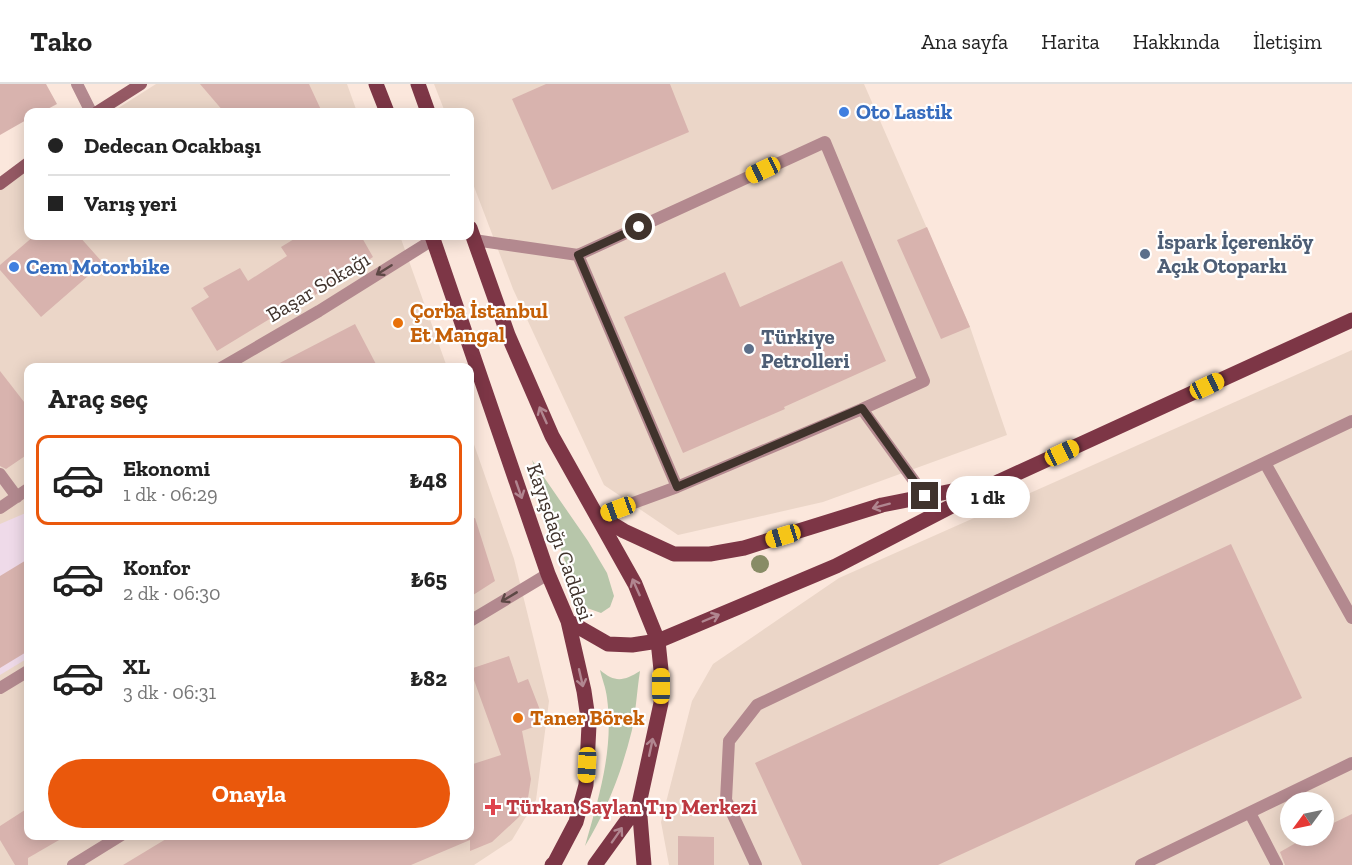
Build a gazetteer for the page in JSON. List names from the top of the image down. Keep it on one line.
{"streets":{"main road":["Kayışdağı Caddesi"],"street":["Başar Sokağı"]},"one_way":["Başar Sokağı"],"places":{"other":["Oto Lastik","İspark İçerenköy Açık Otoparkı","Cem Motorbike","Çorba İstanbul Et Mangal","Türkiye Petrolleri","Taner Börek"],"health":["Türkan Saylan Tıp Merkezi"]},"north":"bottom left","page":{"header":"Tako","nav":["Ana sayfa","Harita","Hakkında","İletişim"],"banner":["Dedecan Ocakbaşı","Varış yeri"],"heading":"Araç seç","list":[{"name":"Ekonomi","note":"1 dk · 06:29","value":"₺48"},{"name":"Konfor","note":"2 dk · 06:30","value":"₺65"},{"name":"XL","note":"3 dk · 06:31","value":"₺82"}],"bubble":"1 dk","buttons":"Onayla"}}
